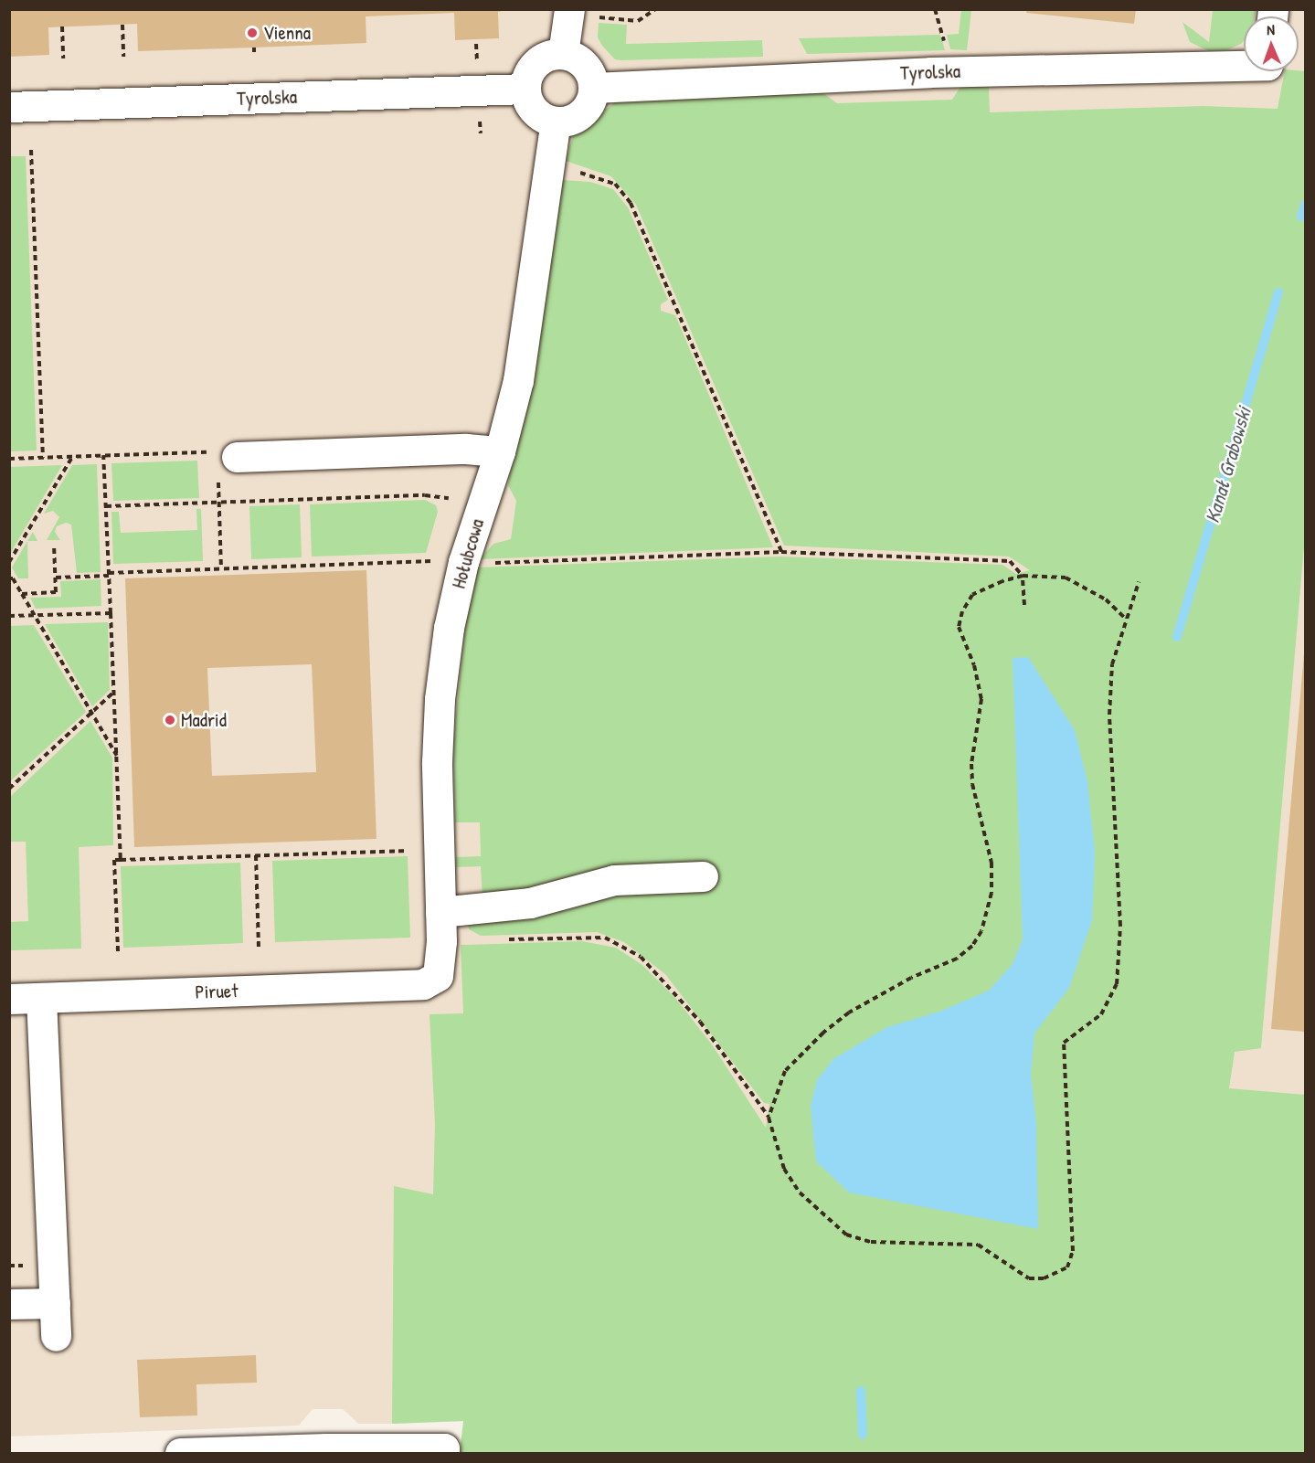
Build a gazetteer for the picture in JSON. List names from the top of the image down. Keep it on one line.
{"streets":{"street":["Tyrolska","Hołubcowa","Piruet"]},"crossings":[["Tyrolska","Hołubcowa"],["Hołubcowa","Piruet"]],"water":["Kanał Grabowski"],"places":["Vienna","Madrid"],"north":"top"}
